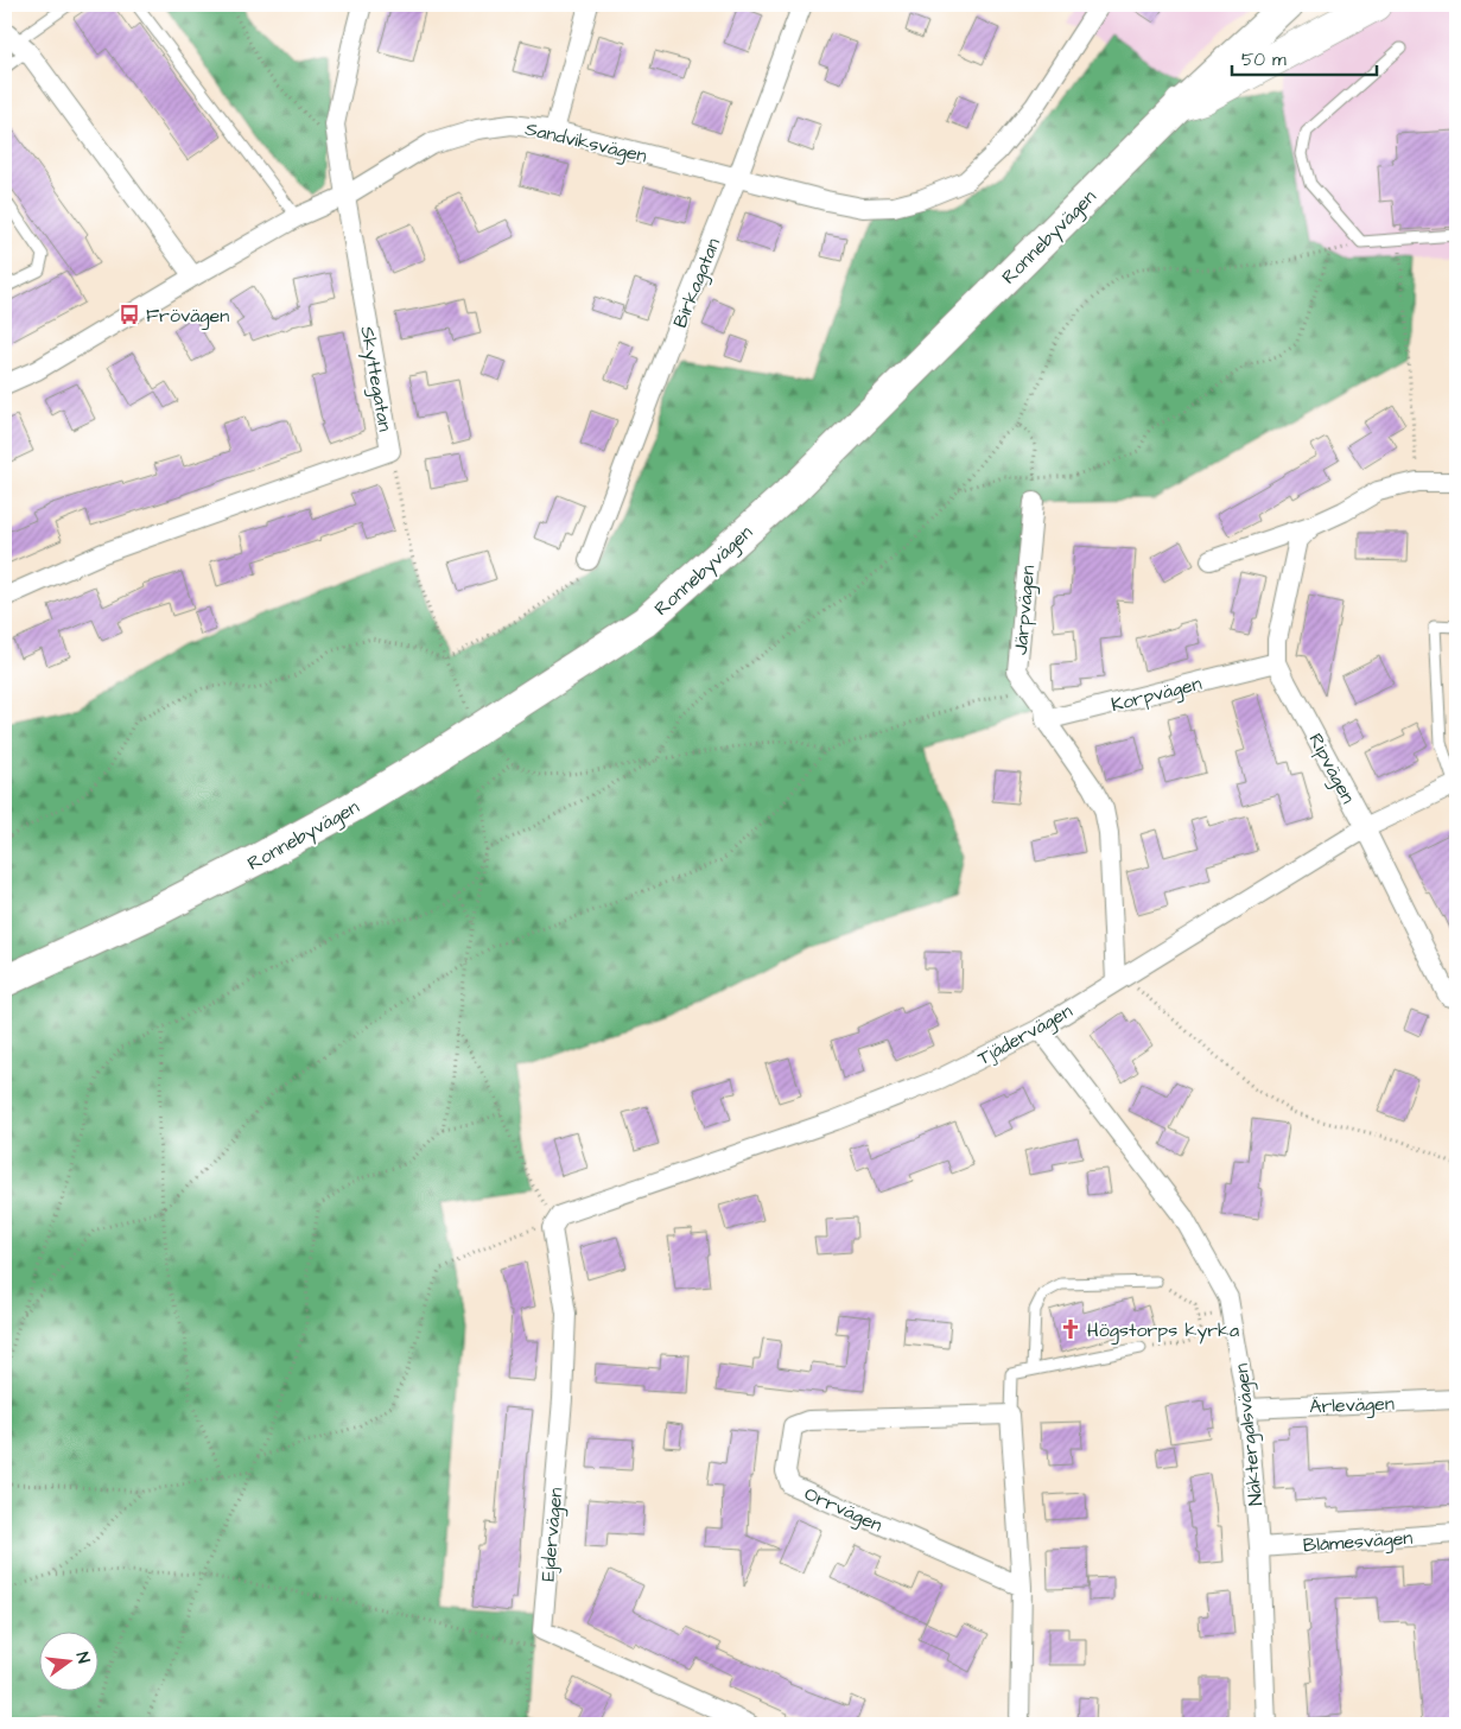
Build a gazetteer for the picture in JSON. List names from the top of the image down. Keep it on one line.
{"streets":{"main road":["Ronnebyvägen"],"street":["Sandviksvägen","Birkagatan","Skyttegatan","Järpvägen","Korpvägen","Ripvägen","Tjädervägen","Ärlevägen","Näktergalsvägen","Orrvägen","Ejdervägen","Blåmesvägen"]},"crossings":[["Sandviksvägen","Birkagatan"],["Sandviksvägen","Skyttegatan"],["Järpvägen","Korpvägen"],["Järpvägen","Tjädervägen"],["Korpvägen","Ripvägen"],["Ripvägen","Tjädervägen"],["Tjädervägen","Näktergalsvägen"],["Tjädervägen","Ejdervägen"],["Ärlevägen","Näktergalsvägen"],["Näktergalsvägen","Blåmesvägen"]],"places":{"bus stop":["Frövägen"],"church":["Högstorps kyrka"]},"scale_bar":"50 m","north":"right"}
